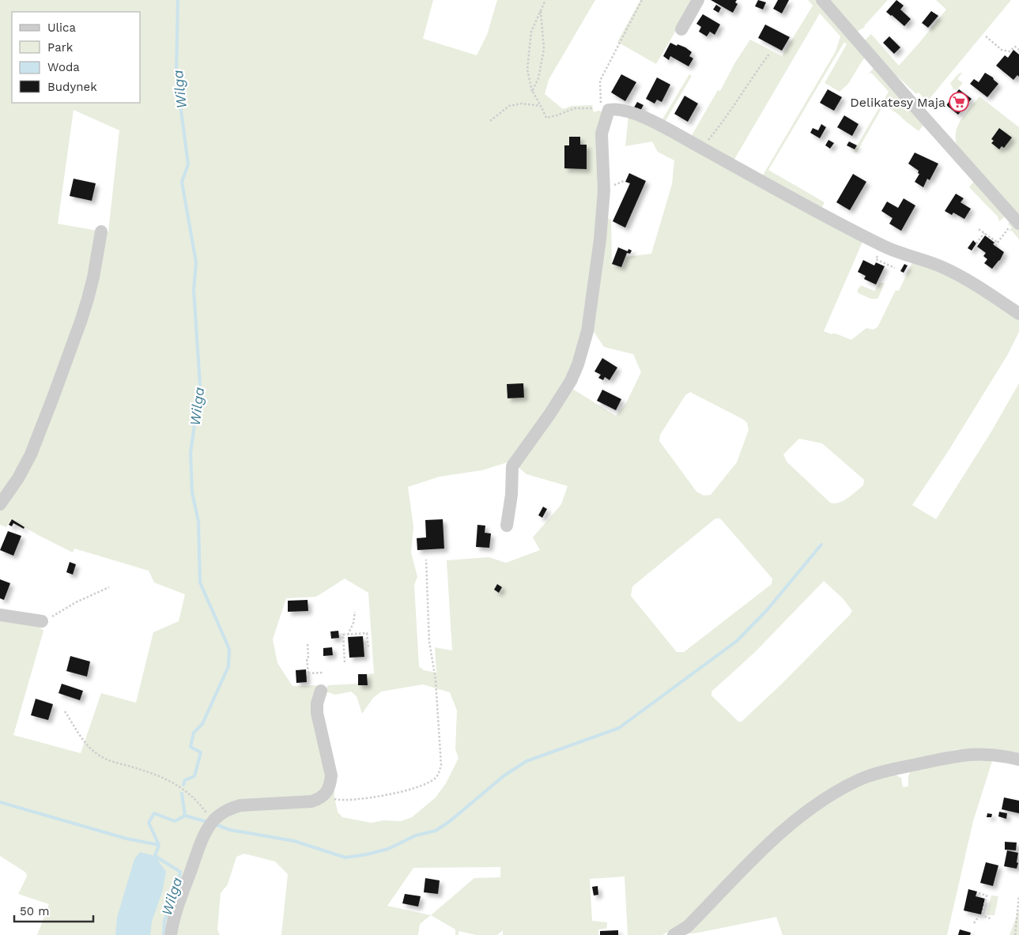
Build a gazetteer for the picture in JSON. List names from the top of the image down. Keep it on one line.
{"water":["Wilga"],"places":{"supermarket":["Delikatesy Maja"]},"legend":["Ulica","Park","Woda","Budynek"],"scale_bar":"50 m"}
